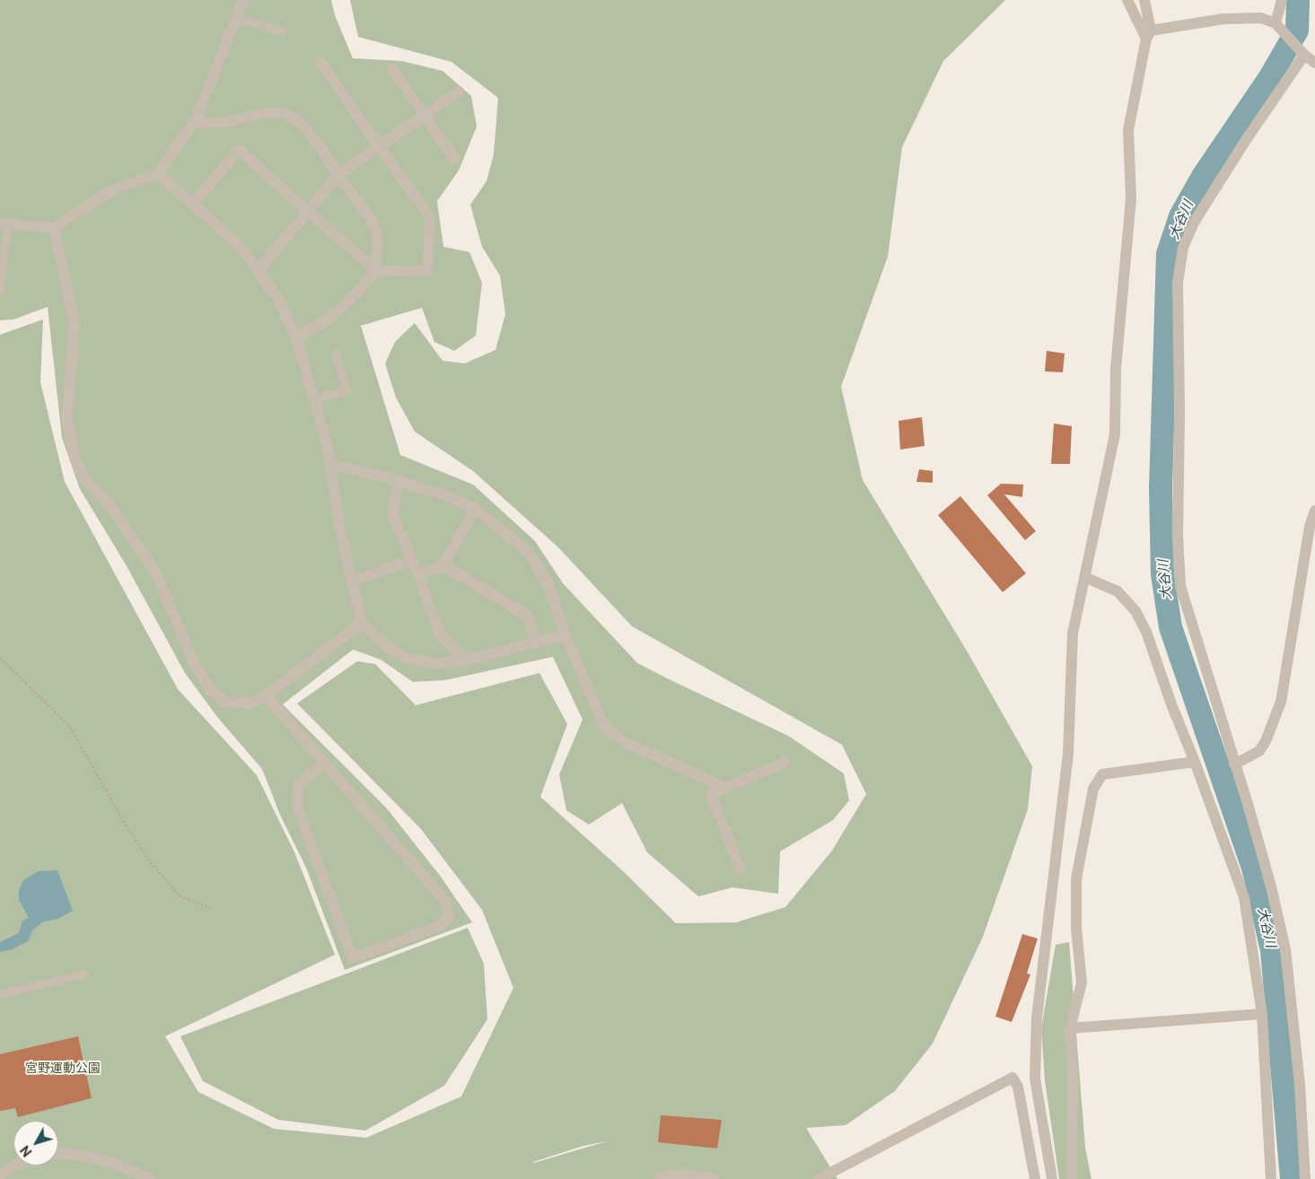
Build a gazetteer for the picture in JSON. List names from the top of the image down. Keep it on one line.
{"water":["大谷川"],"parks":["宮野運動公園"],"north":"bottom left"}
